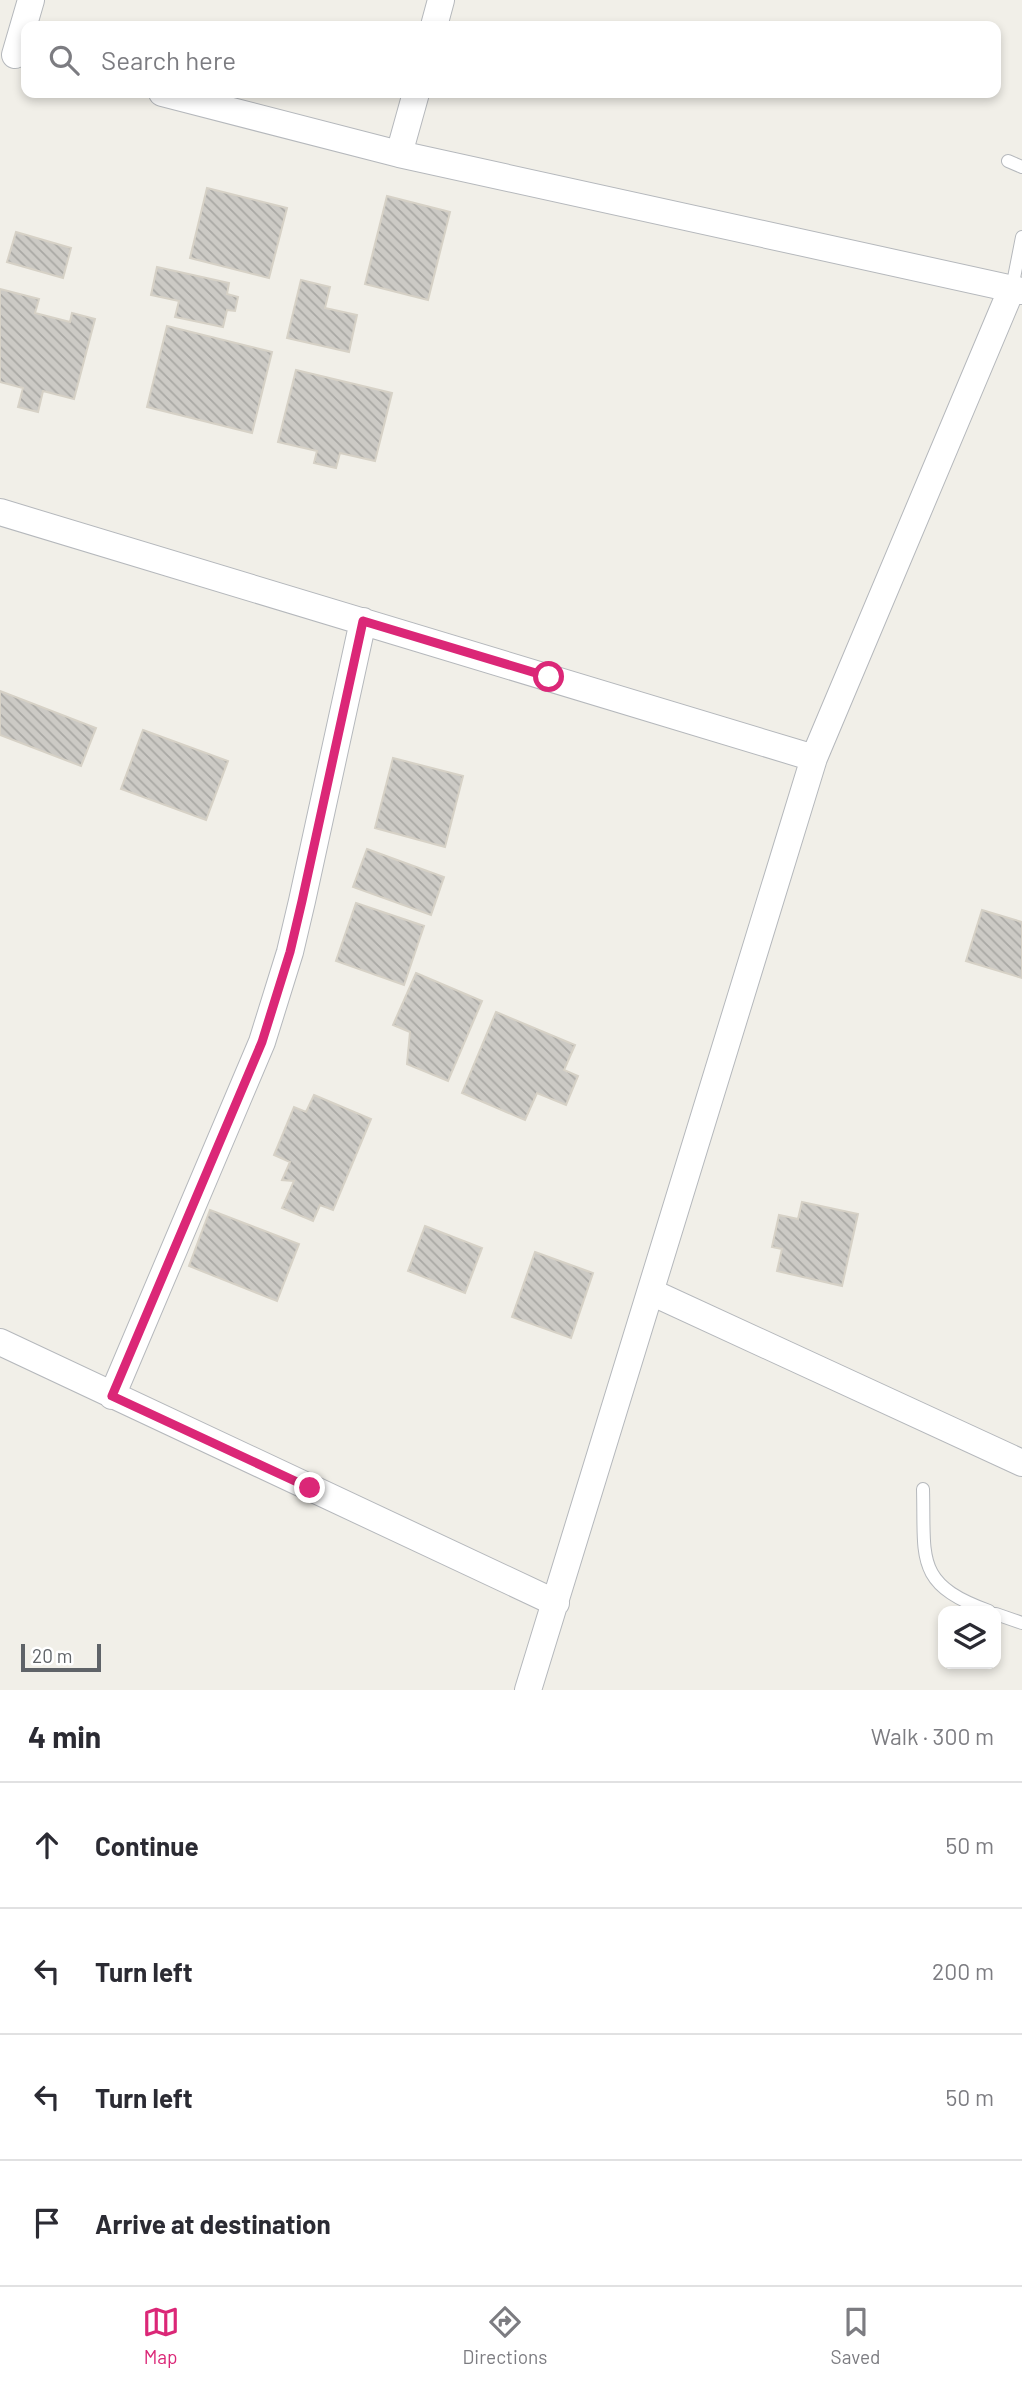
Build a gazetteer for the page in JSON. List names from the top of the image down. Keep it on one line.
{"scale_bar":"20 m","page":{"search":"Search here","scale":"20 m","heading":["4 min","Walk · 300 m"],"list":[["Continue","50 m"],["Turn left","200 m"],["Turn left","50 m"],"Arrive at destination"],"nav":["Map","Directions","Saved"]}}
